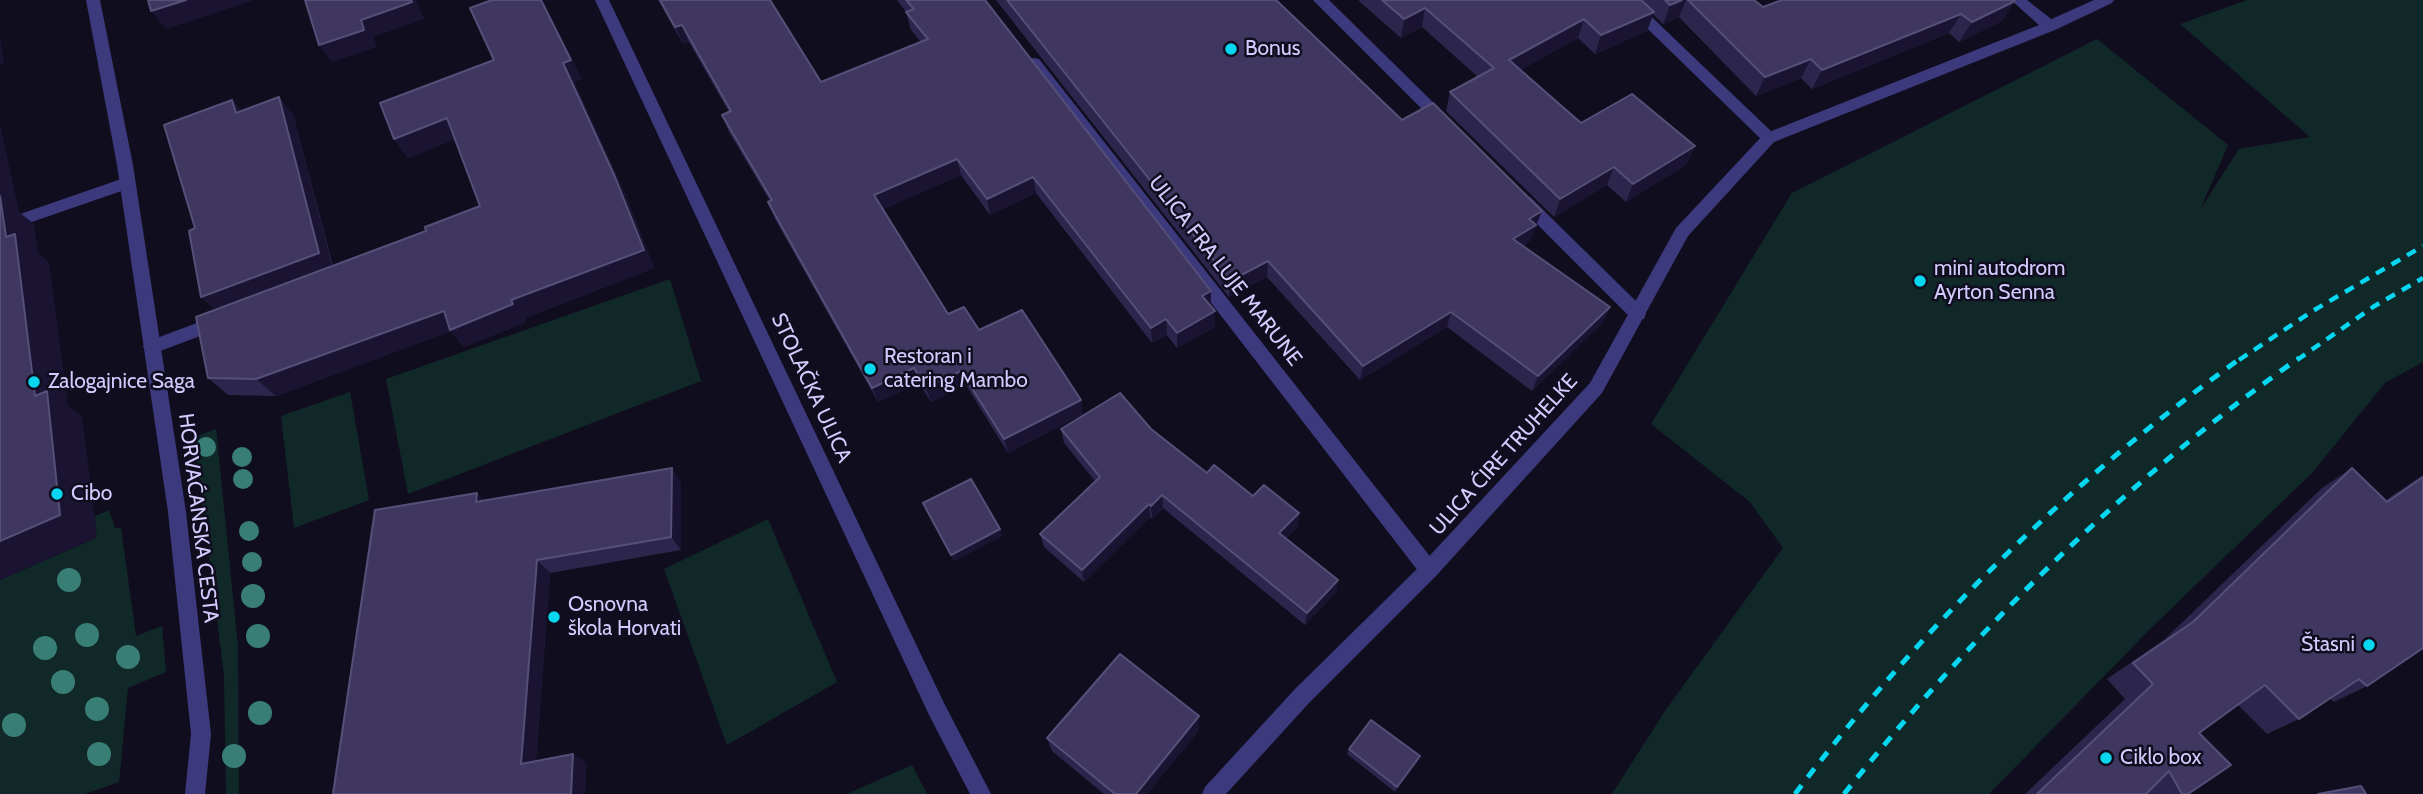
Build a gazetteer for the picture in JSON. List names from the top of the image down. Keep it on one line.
{"streets":{"street":["ULICA FRA LUJE MARUNE","STOLAČKA ULICA","ULICA ĆIRE TRUHELKE","HORVAĆANSKA CESTA"]},"crossings":[["ULICA FRA LUJE MARUNE","ULICA ĆIRE TRUHELKE"]],"places":["Bonus","mini autodrom Ayrton Senna","Restoran i catering Mambo","Zalogajnice Saga","Cibo","Osnovna škola Horvati","Štasni","Ciklo box"]}
